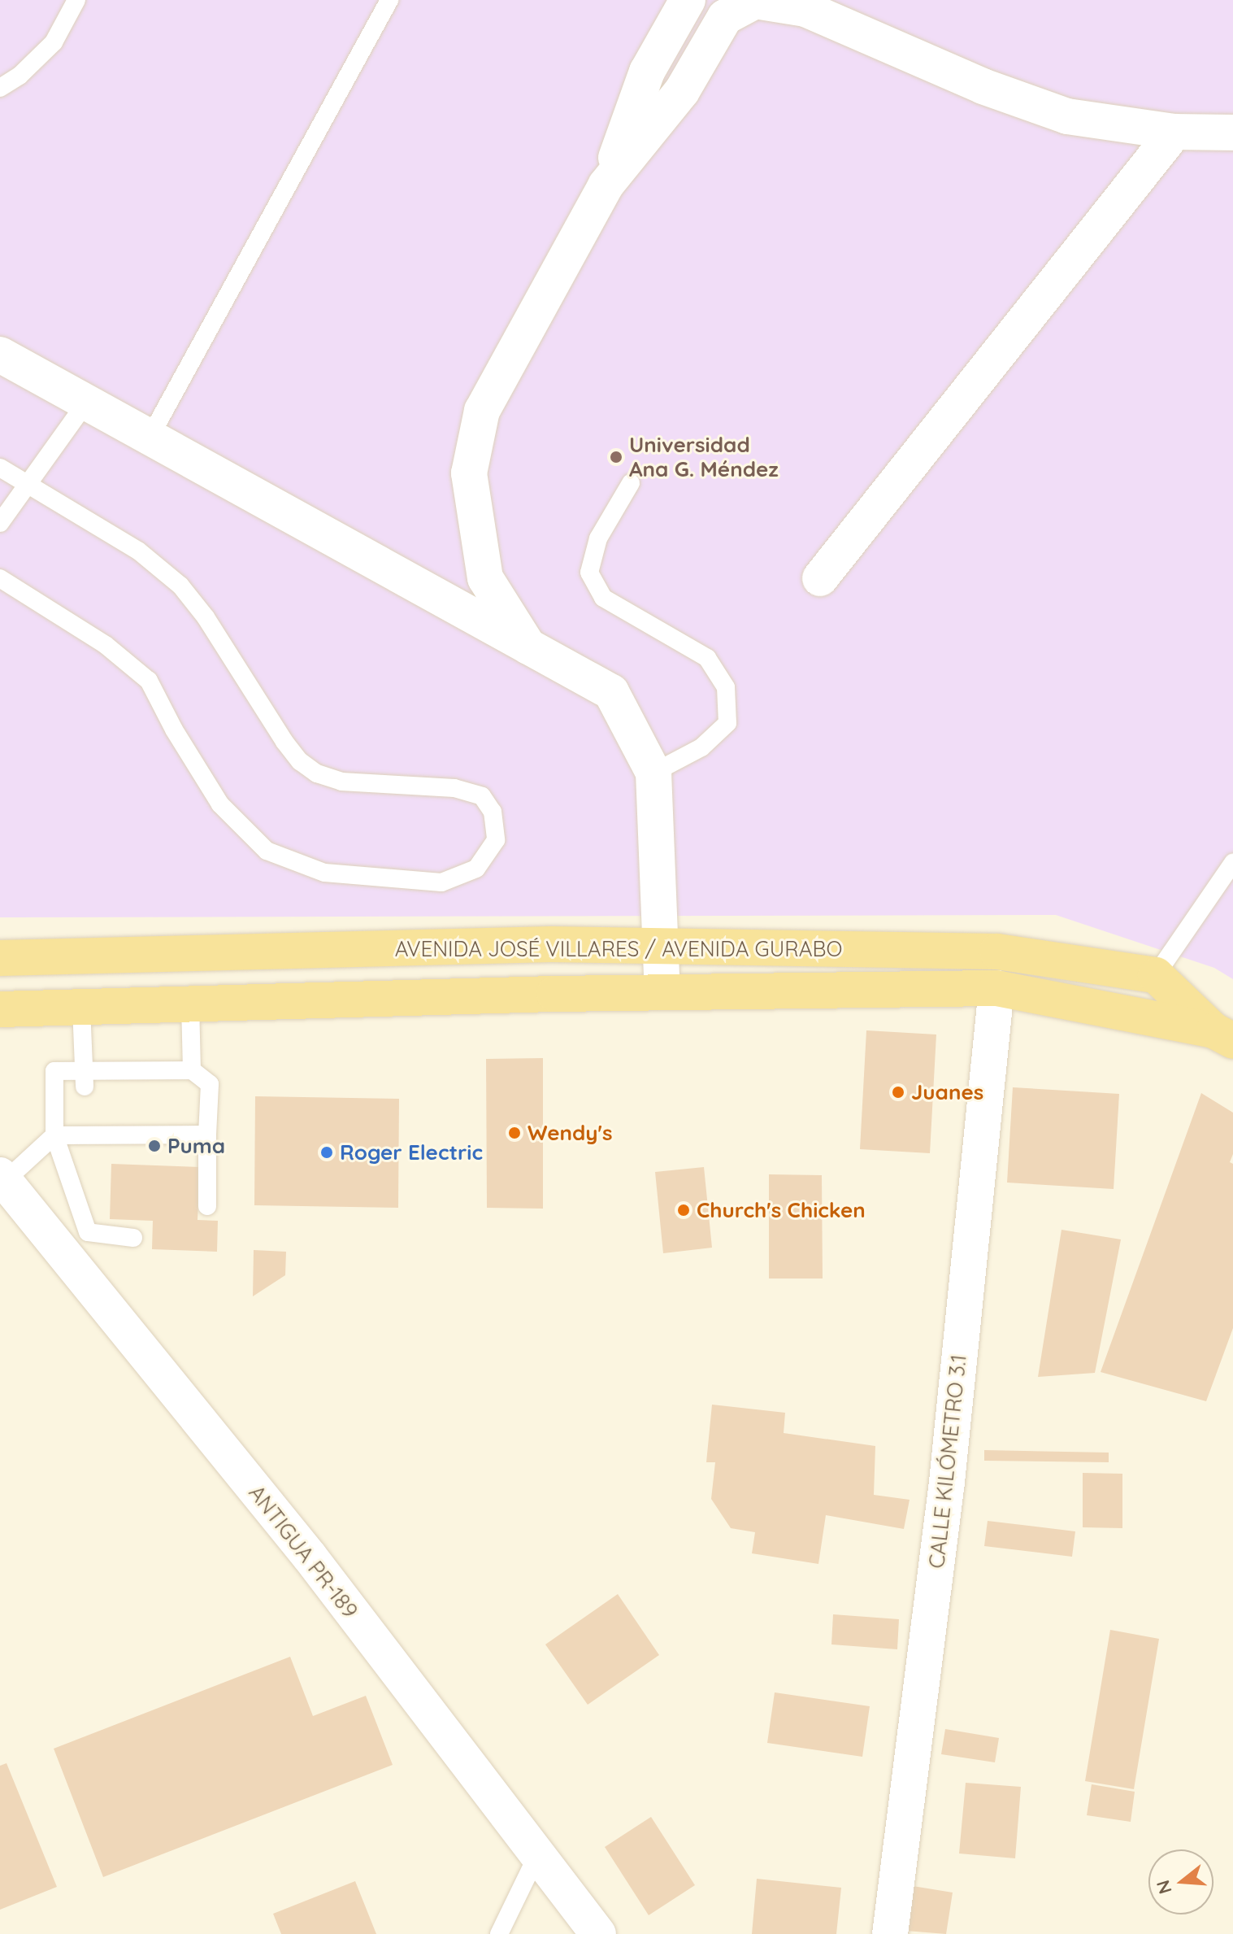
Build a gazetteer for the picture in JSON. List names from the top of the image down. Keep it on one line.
{"streets":{"main road":["AVENIDA JOSÉ VILLARES / AVENIDA GURABO"],"street":["CALLE KILÓMETRO 3.1","ANTIGUA PR-189"]},"crossings":[["AVENIDA JOSÉ VILLARES / AVENIDA GURABO","CALLE KILÓMETRO 3.1"]],"places":["Universidad Ana G. Méndez","Juanes","Wendy's","Puma","Roger Electric","Church's Chicken"],"north":"left"}
